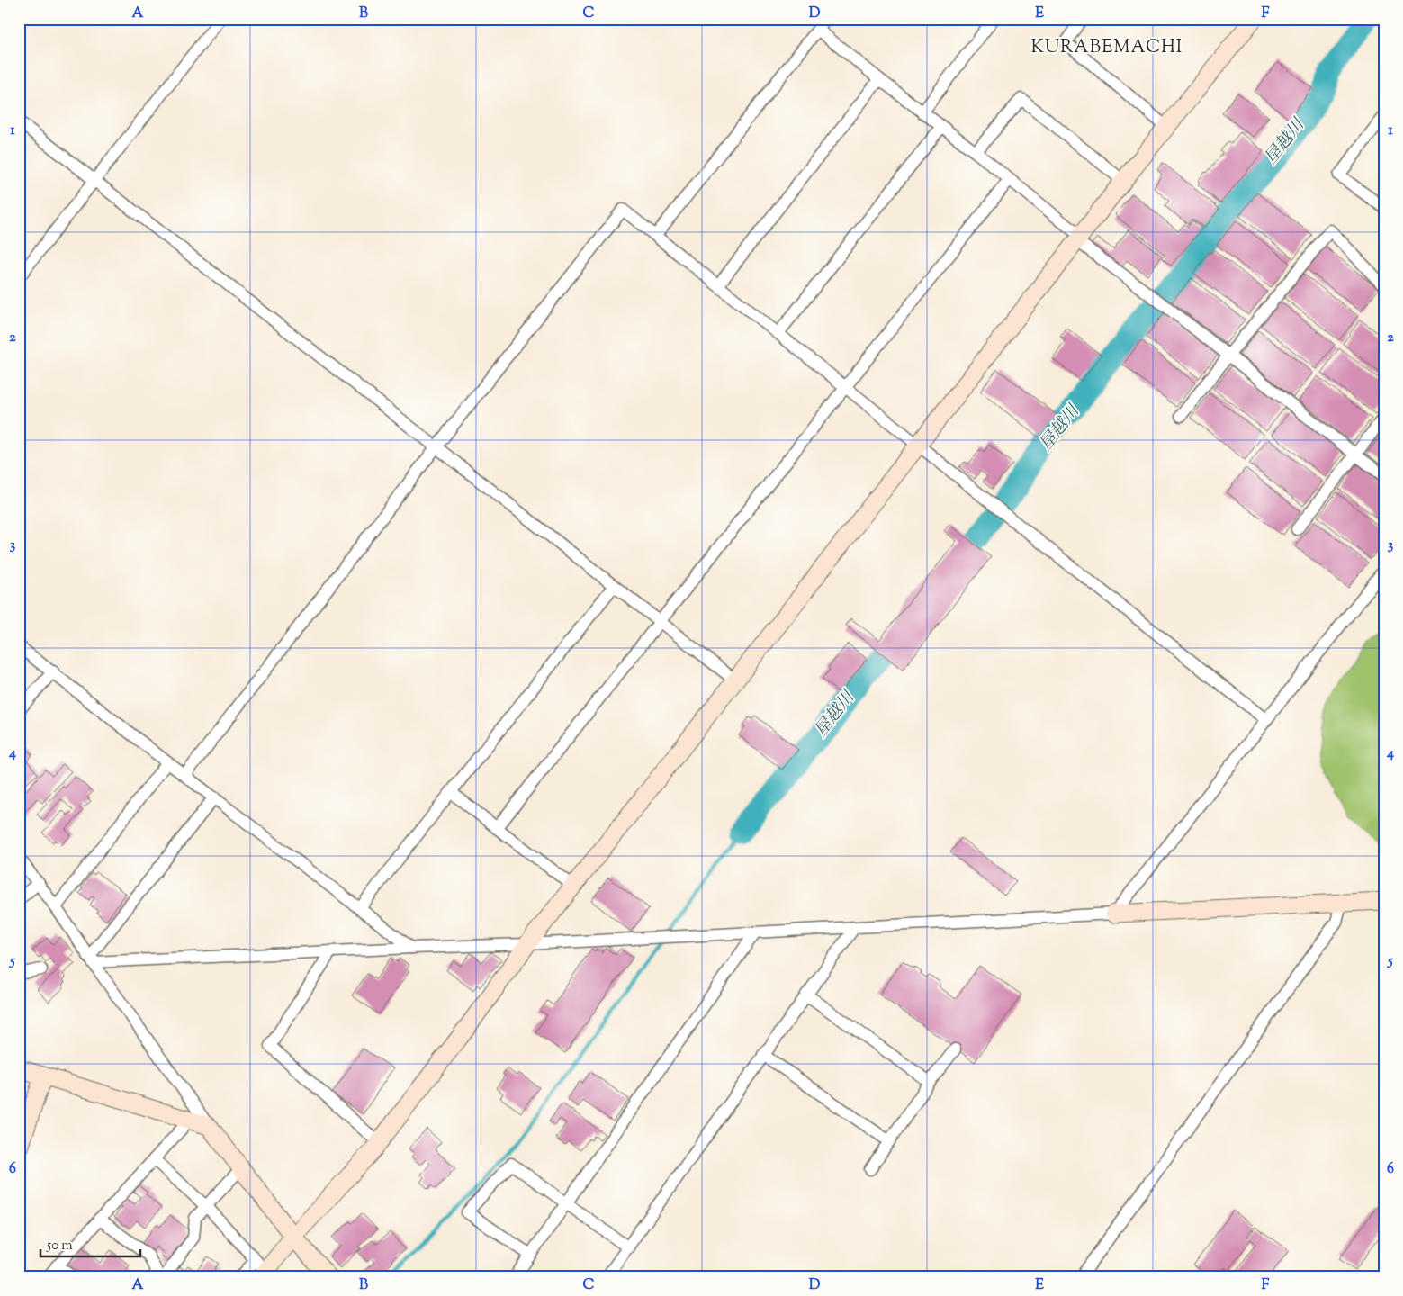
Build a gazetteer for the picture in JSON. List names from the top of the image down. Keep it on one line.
{"districts":["KURABEMACHI"],"water":["屋越川"],"scale_bar":"50 m","grid":{"columns":["A","B","C","D","E","F"],"rows":["1","2","3","4","5","6"]}}
